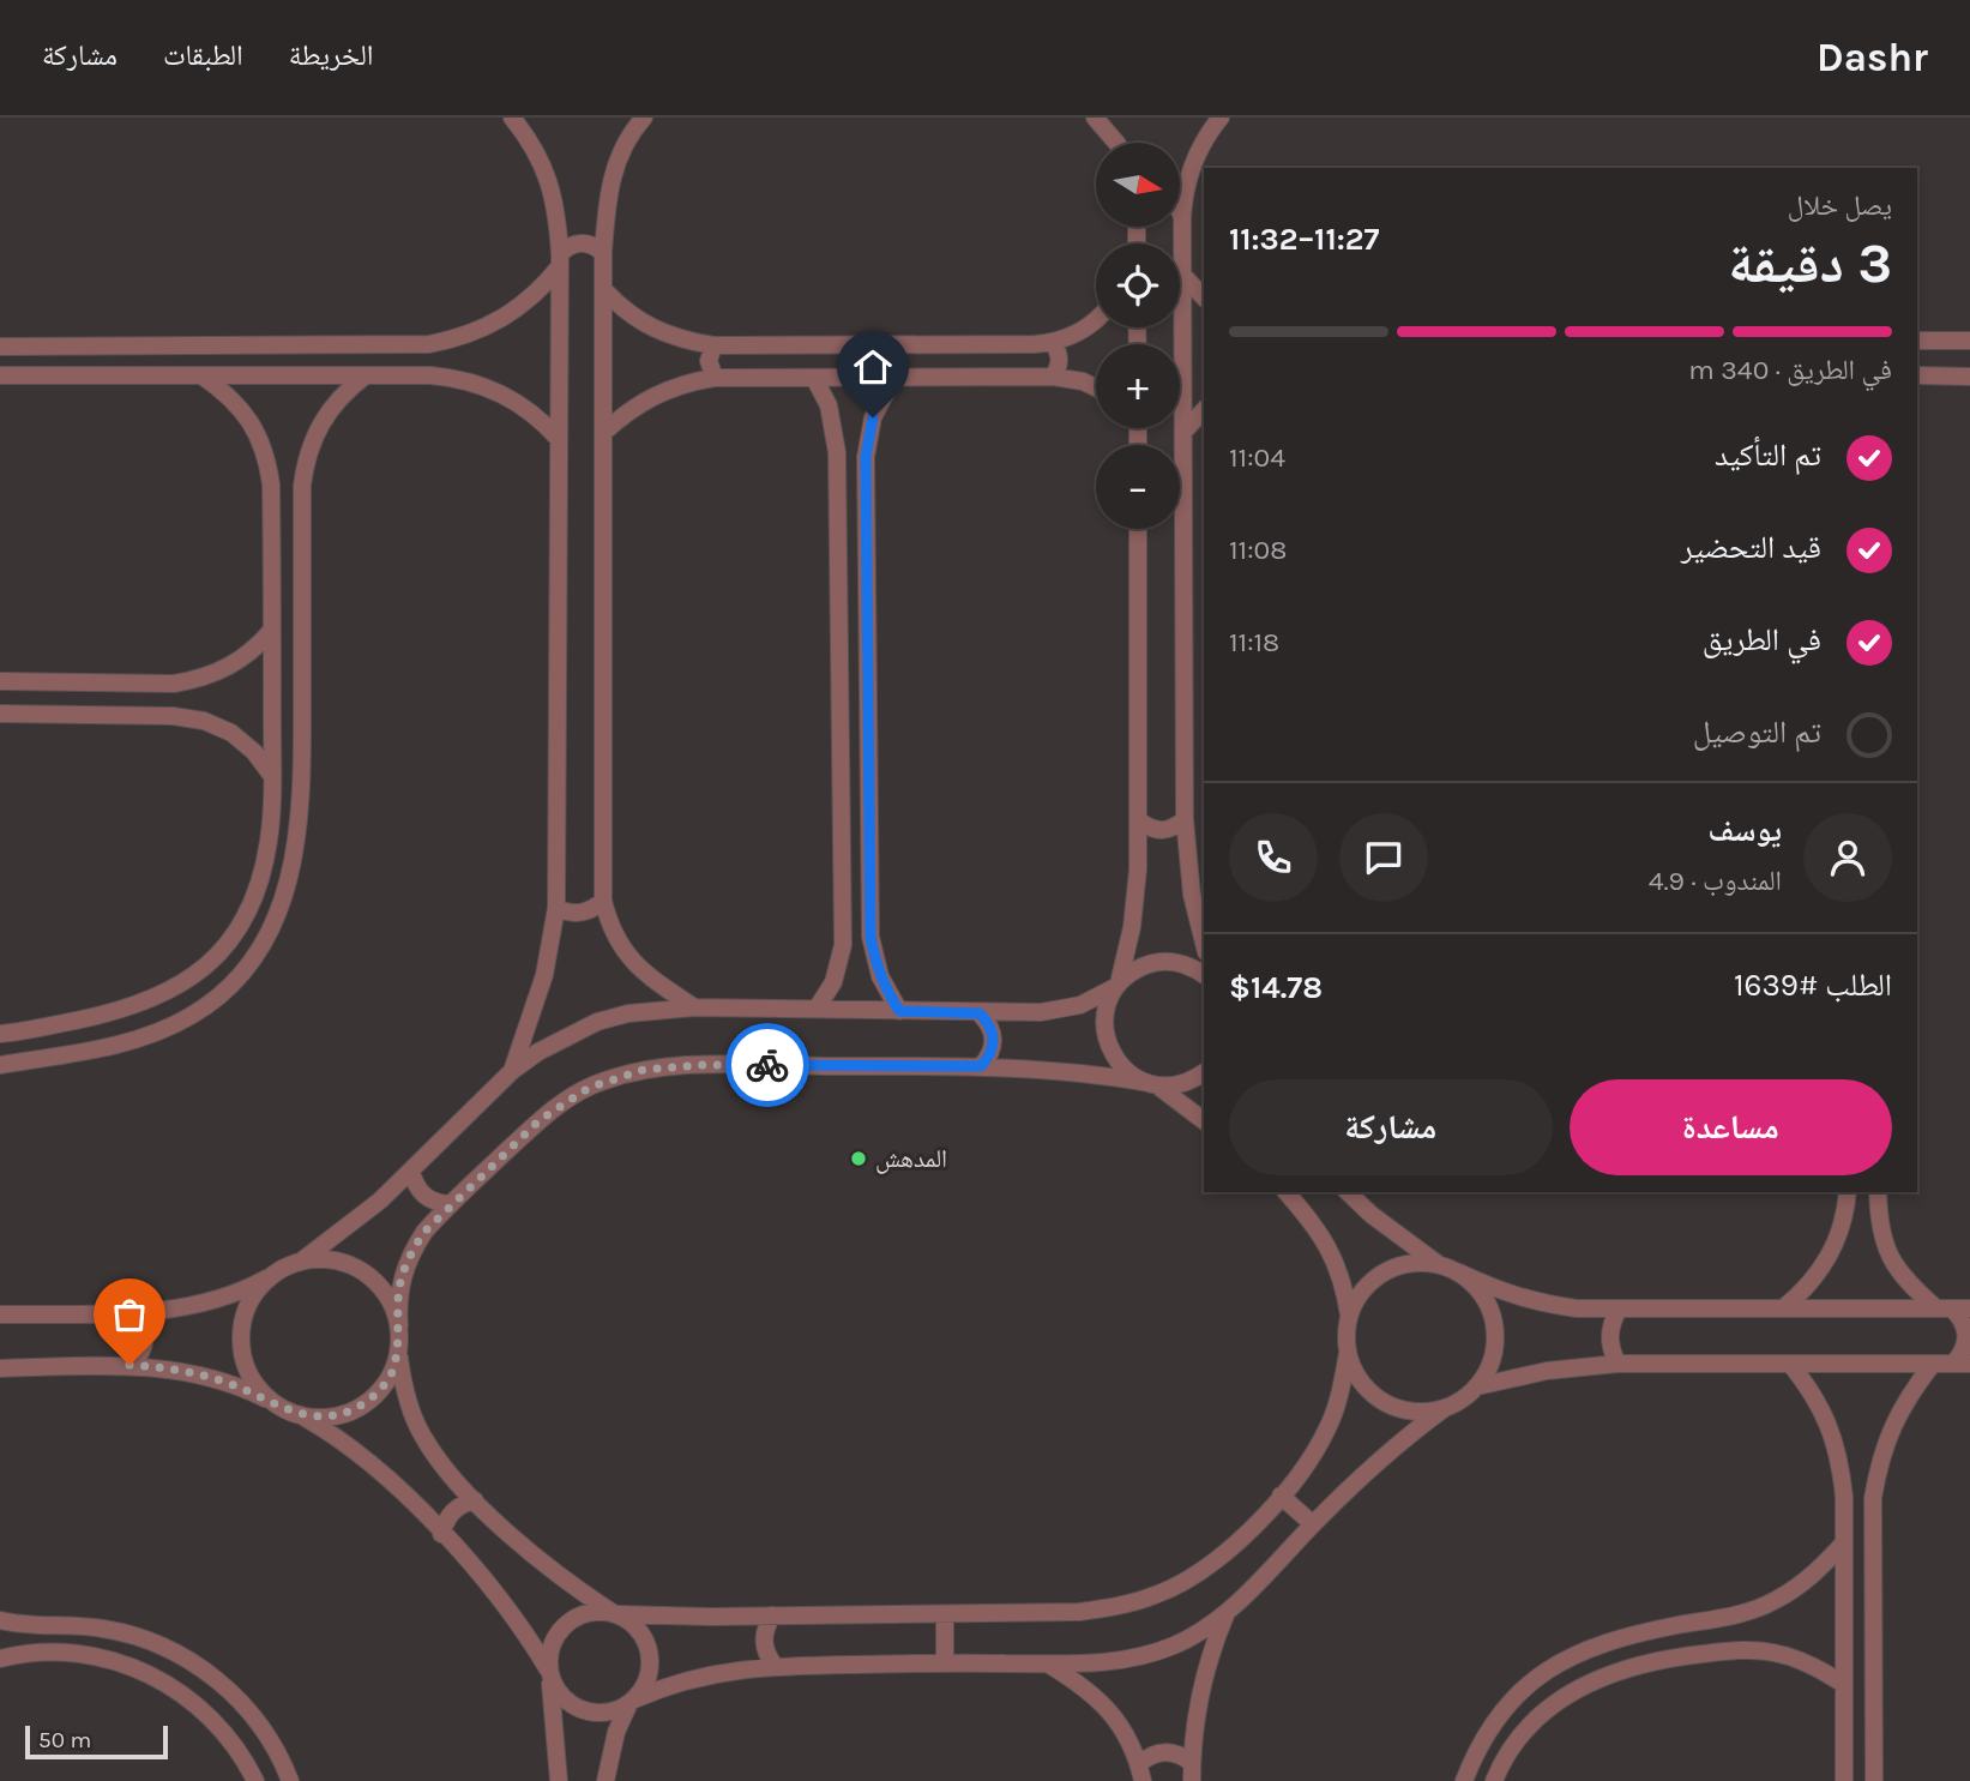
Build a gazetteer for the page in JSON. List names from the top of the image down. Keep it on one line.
{"places":["المدهش"],"scale_bar":"50 m","north":"right","page":{"header":"Dashr","nav":["الخريطة","الطبقات","مشاركة"],"map_buttons":["+","−"],"heading":["3 دقيقة","يصل خلال","11:27–11:32"],"panel":["يوسف","المندوب · 4.9","الطلب #1639","$14.78"],"bar":"في الطريق · 340 m","list":[["تم التأكيد","11:04"],["قيد التحضير","11:08"],["في الطريق","11:18"],"تم التوصيل"],"buttons":["مساعدة","مشاركة"],"scale":"50 m"}}
